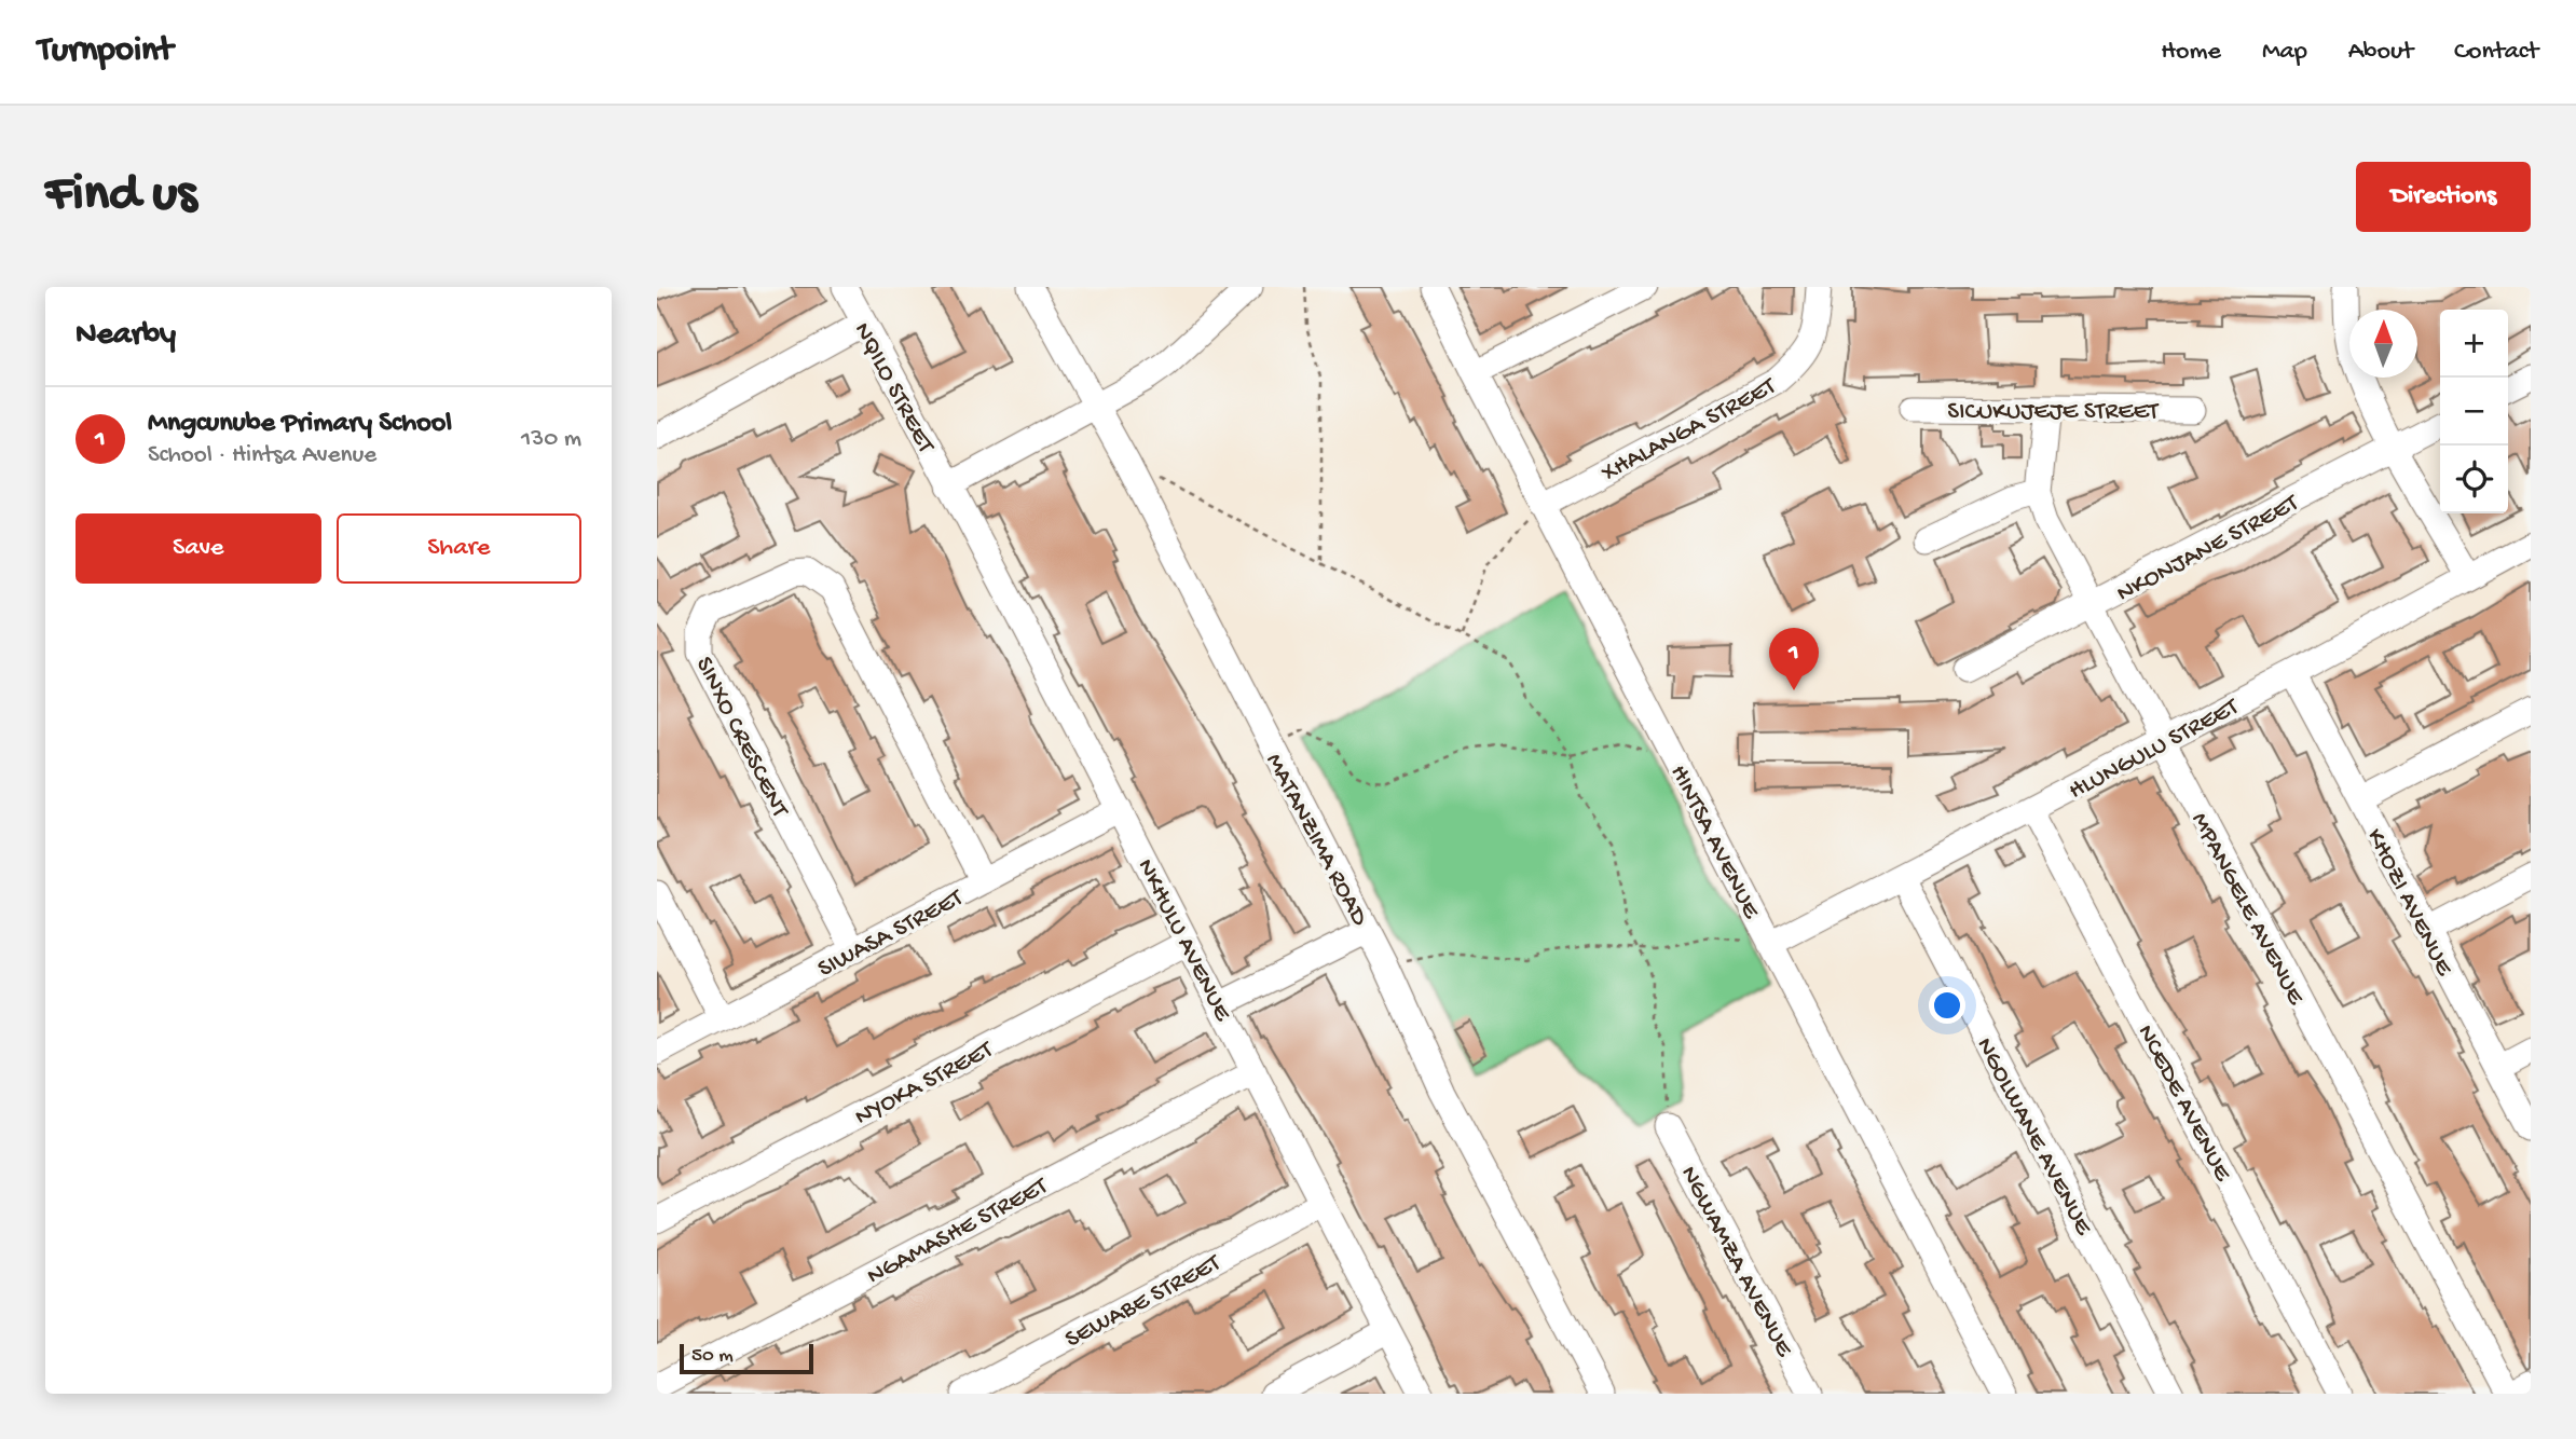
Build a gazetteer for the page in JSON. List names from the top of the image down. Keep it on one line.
{"streets":{"street":["NQILO STREET","SICUKUJEJE STREET","XHALANGA STREET","NKONJANE STREET","SINXO CRESCENT","HLUNGULU STREET","MATANZIMA ROAD","HINTSA AVENUE","KHOZI AVENUE","MPANGELE AVENUE","SIWASA STREET","NKHULU AVENUE","NYOKA STREET","NCEDE AVENUE","NGOLWANE AVENUE","NGAMASHE STREET","NGWAMZA AVENUE","SEWABE STREET"]},"crossings":[["NQILO STREET","NKHULU AVENUE"],["SICUKUJEJE STREET","MPANGELE AVENUE"],["XHALANGA STREET","HINTSA AVENUE"],["NKONJANE STREET","MPANGELE AVENUE"],["SINXO CRESCENT","SIWASA STREET"],["HLUNGULU STREET","HINTSA AVENUE"],["HLUNGULU STREET","KHOZI AVENUE"],["HLUNGULU STREET","MPANGELE AVENUE"],["HLUNGULU STREET","NCEDE AVENUE"],["HLUNGULU STREET","NGOLWANE AVENUE"],["SIWASA STREET","NKHULU AVENUE"],["NKHULU AVENUE","NYOKA STREET"],["NKHULU AVENUE","NGAMASHE STREET"],["NKHULU AVENUE","SEWABE STREET"]],"scale_bar":"50 m","north":"top","page":{"header":"Turnpoint","nav":["Home","Map","About","Contact"],"buttons":["Directions",["Save","Share"]],"title":"Find us","heading":"Nearby","map_buttons":["+","−"],"list":[{"mark":"1","name":"Mngcunube Primary School","note":"School · Hintsa Avenue","value":"130 m"}],"pins":"1","scale":"50 m"}}
